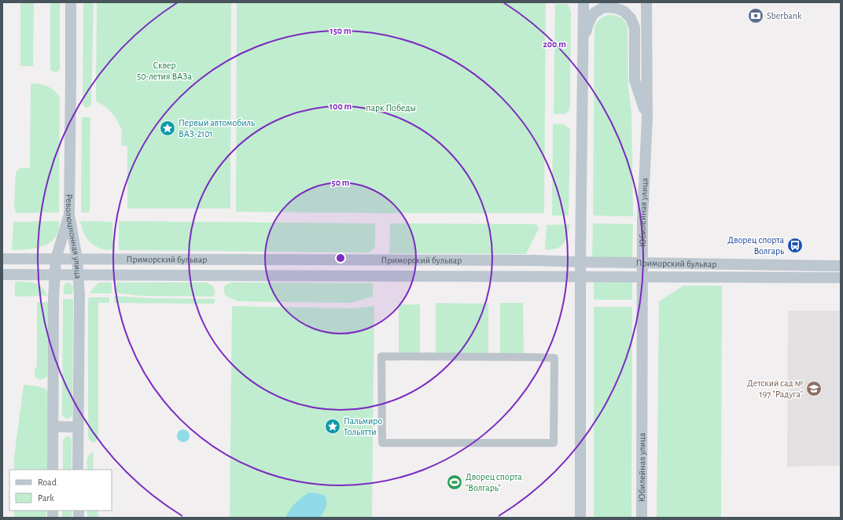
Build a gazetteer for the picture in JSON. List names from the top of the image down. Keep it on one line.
{"streets":{"main road":["Юбилейная улица","Революционная улица","Приморский бульвар"]},"crossings":[["Юбилейная улица","Приморский бульвар"],["Революционная улица","Приморский бульвар"]],"parks":["Сквер 50-летия ВАЗа","парк Победы"],"places":{"bank":["Sberbank"],"place":["Первый автомобиль ВАЗ-2101","Пальмиро Тольятти"],"bus stop":["Дворец спорта Волгарь"],"school or university":["Детский сад № 197 \"Радуга\""],"sports":["Дворец спорта \"Волгарь\""]},"legend":["Road","Park"],"rings":["150 m","200 m","100 m","50 m"]}
